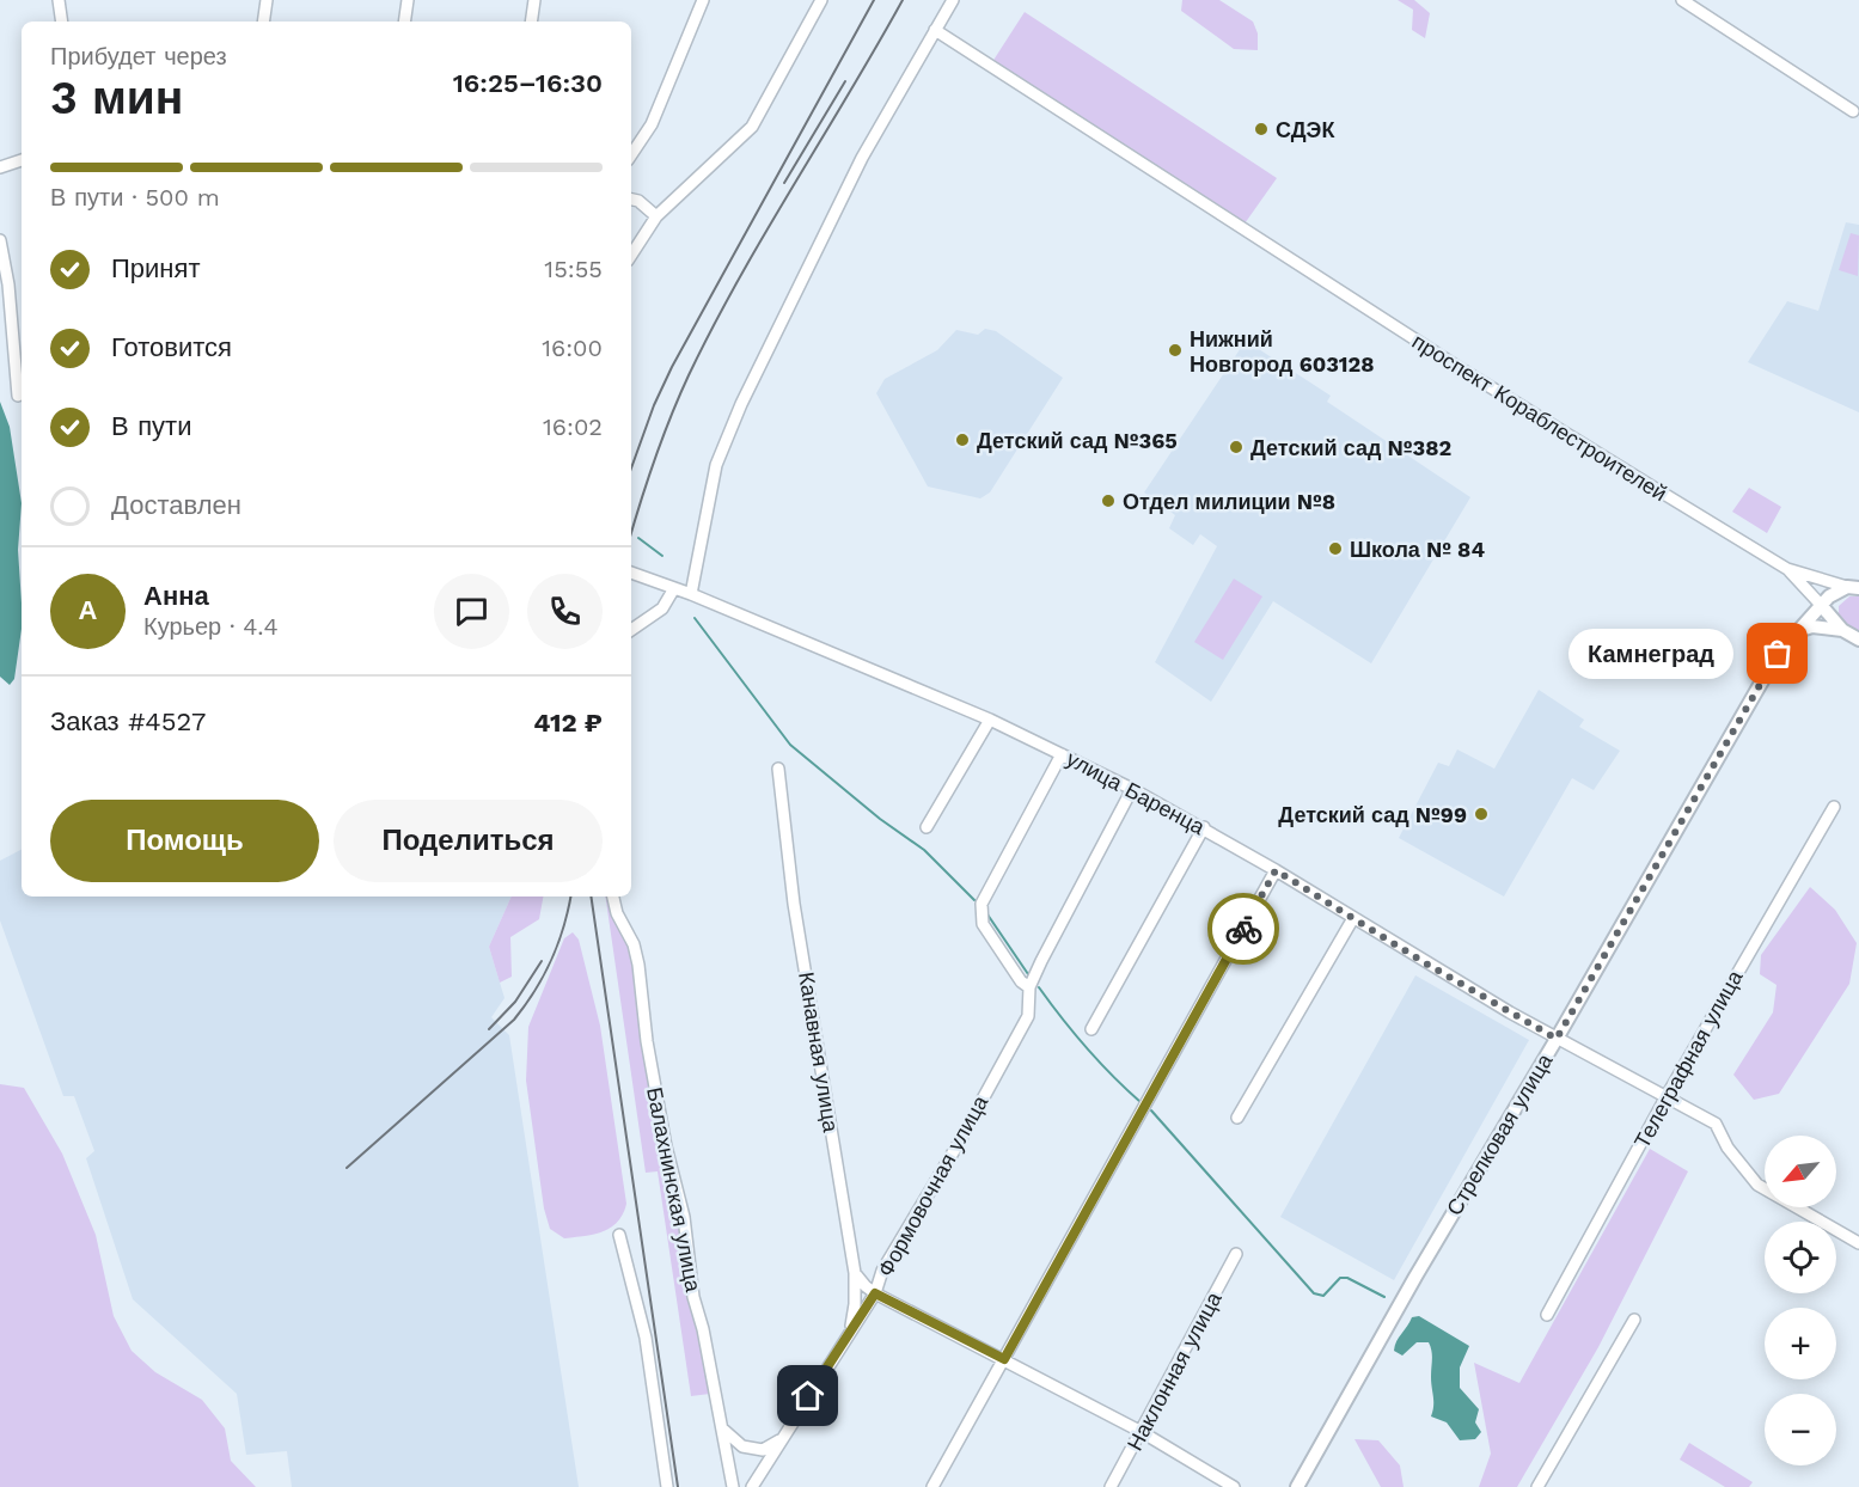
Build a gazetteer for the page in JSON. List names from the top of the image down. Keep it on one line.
{"streets":{"main road":["Стрелковая улица"],"street":["проспект Кораблестроителей","улица Баренца","Канавная улица","Телеграфная улица","Формовочная улица","Балахнинская улица","Наклонная улица"]},"crossings":[["проспект Кораблестроителей","Стрелковая улица"],["улица Баренца","Телеграфная улица"],["улица Баренца","Стрелковая улица"],["улица Баренца","Формовочная улица"],["Канавная улица","Формовочная улица"]],"places":["СДЭК","Нижний Новгород 603128","Детский сад №365","Детский сад №382","Отдел милиции №8","Школа № 84","Камнеград","Детский сад №99"],"north":"bottom left","page":{"heading":["3 мин","Прибудет через","16:25–16:30"],"panel":["Анна","Курьер · 4.4","Заказ #4527","412 ₽"],"bar":"В пути · 500 m","list":[["Принят","15:55"],["Готовится","16:00"],["В пути","16:02"],"Доставлен"],"round":"А","bubble":"Камнеград","buttons":["Помощь","Поделиться"],"map_buttons":["+","−"]}}
